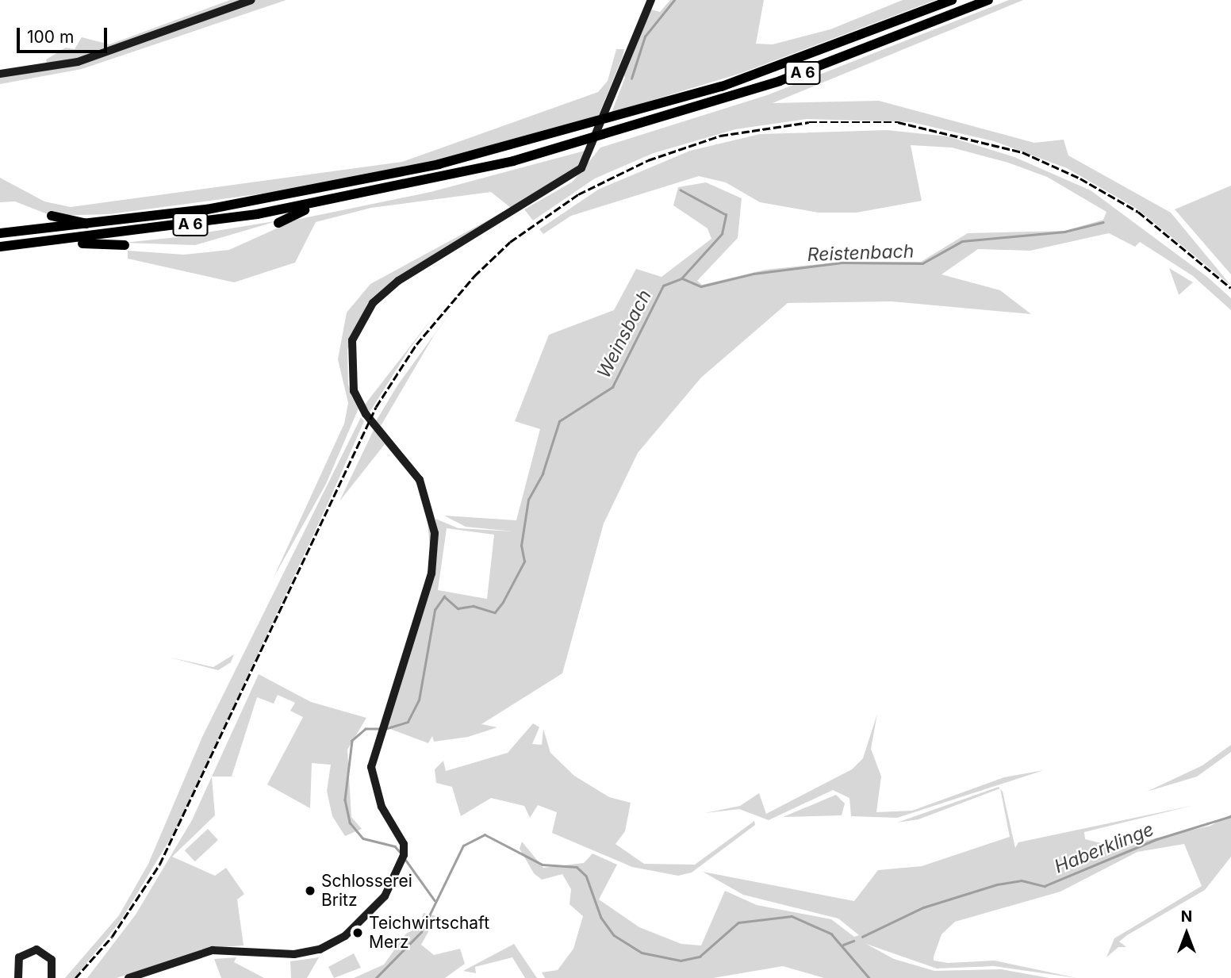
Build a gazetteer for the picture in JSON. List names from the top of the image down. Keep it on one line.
{"streets":{"highway":["A 6"]},"water":["Reistenbach","Weinsbach","Haberklinge"],"places":["Schlosserei Britz","Teichwirtschaft Merz"],"scale_bar":"100 m","north":"top"}
